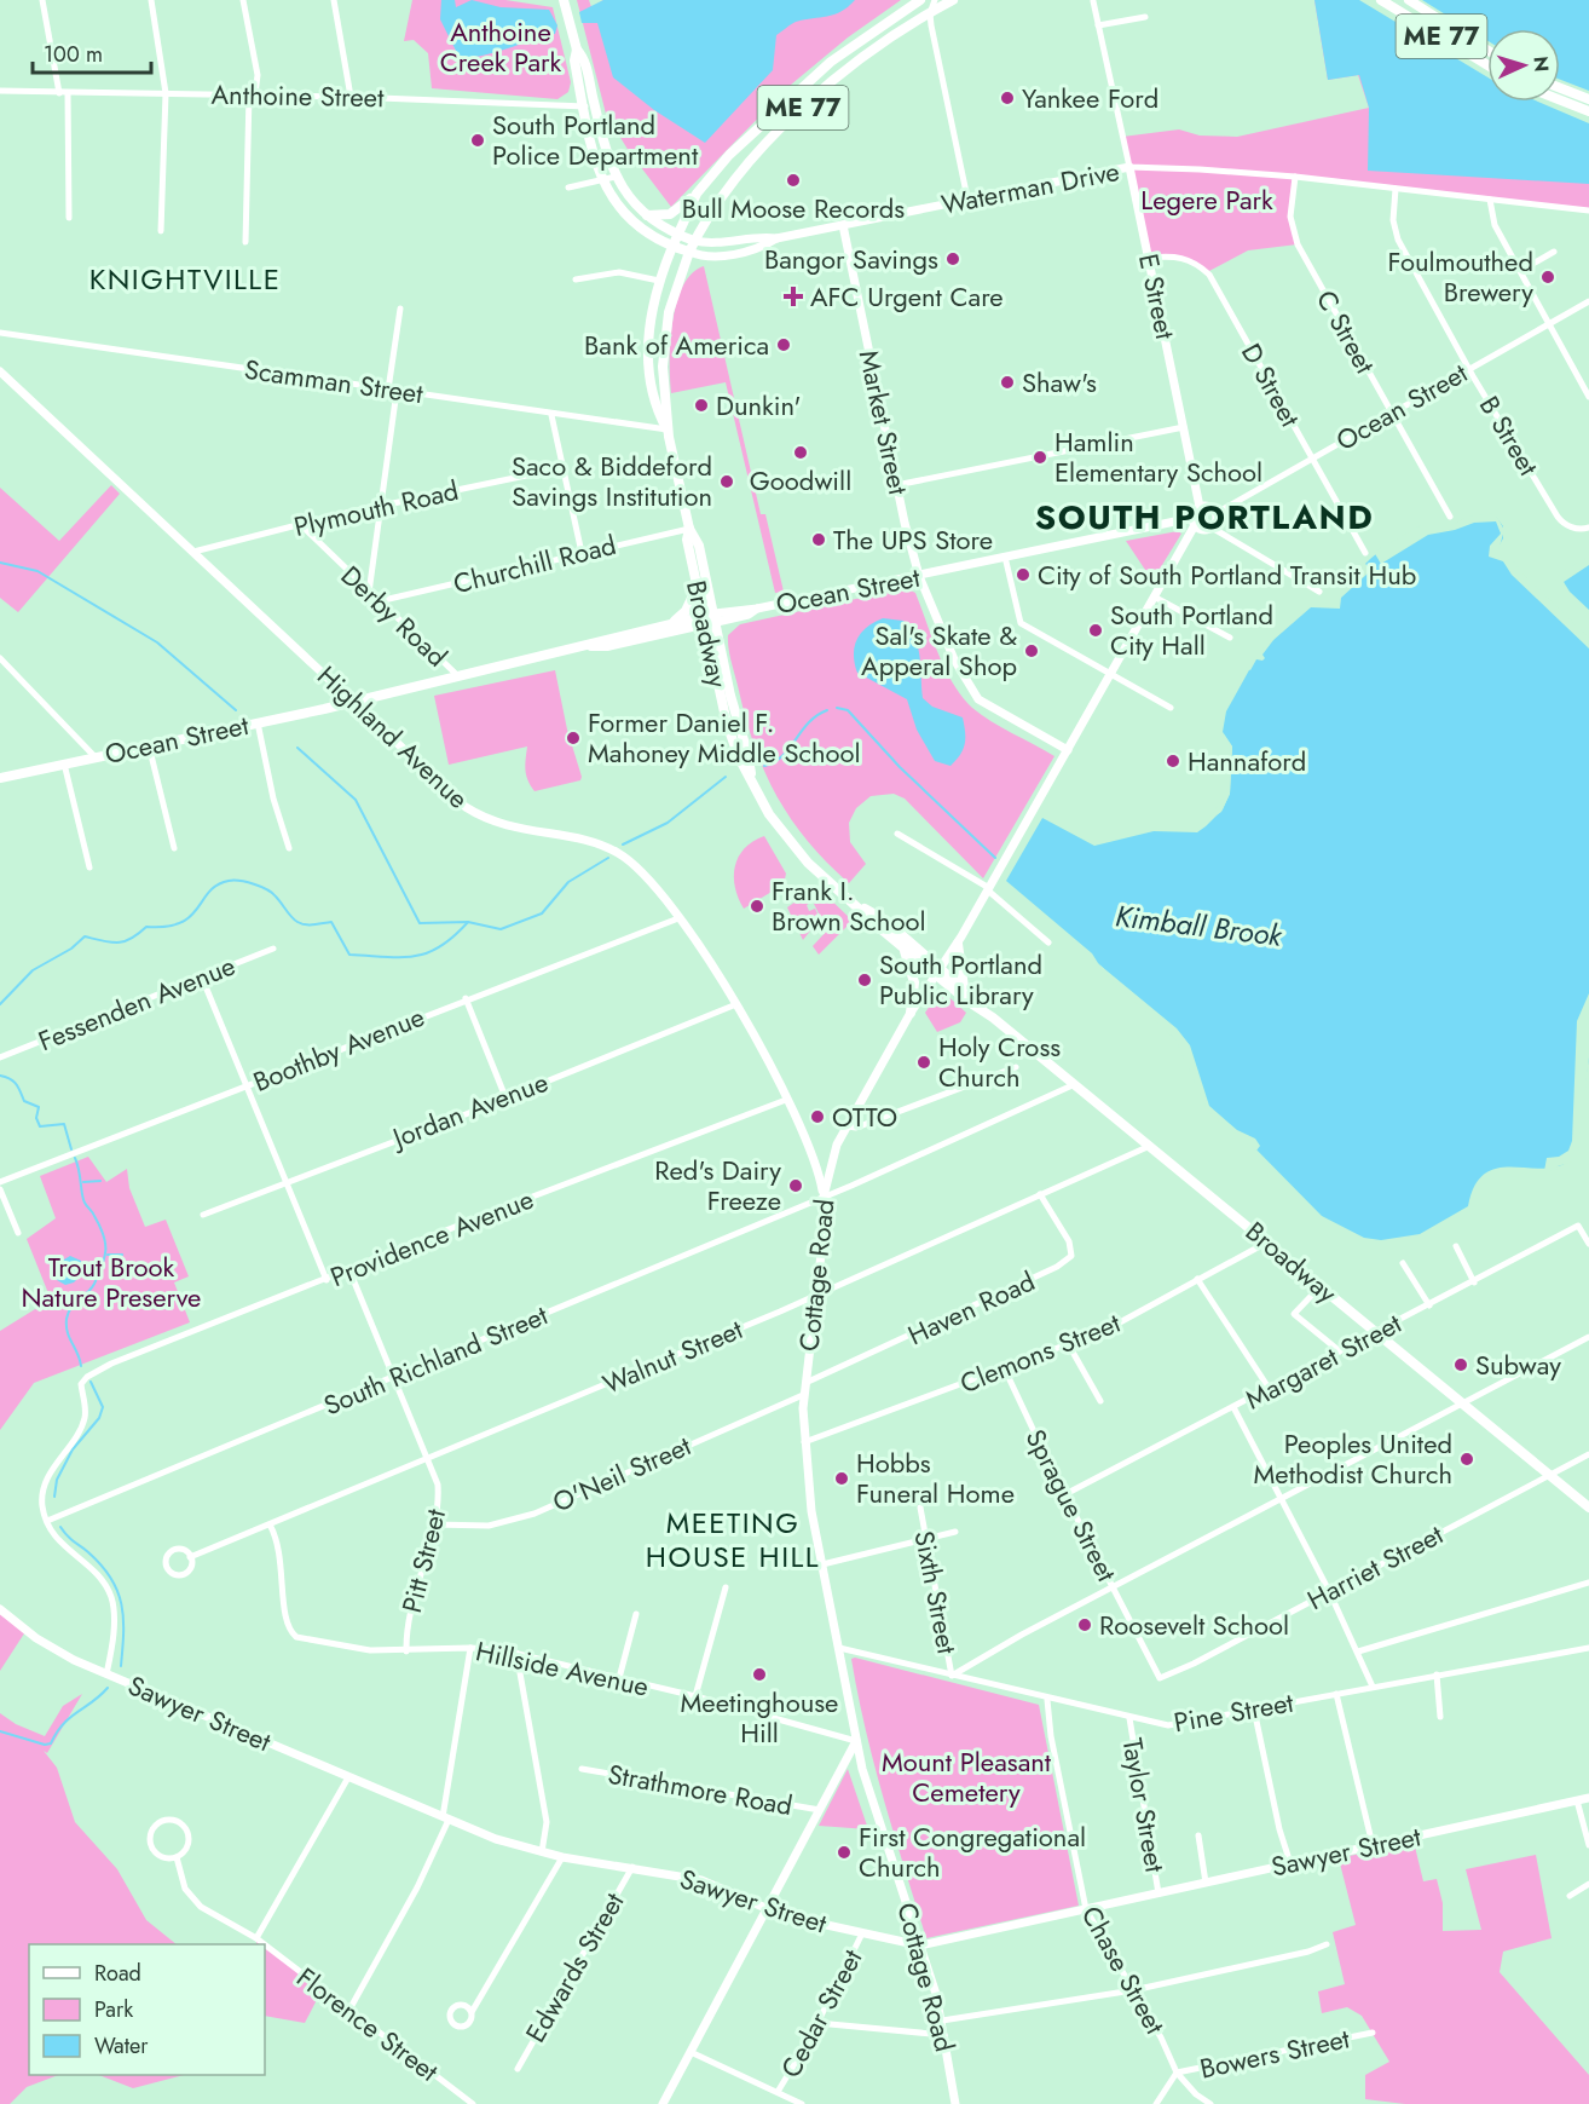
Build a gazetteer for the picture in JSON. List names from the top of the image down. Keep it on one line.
{"streets":{"main road":["ME 77","Waterman Drive","Ocean Street","Broadway"],"street":["Anthoine Street","E Street","C Street","Scamman Street","D Street","Market Street","B Street","Plymouth Road","Churchill Road","Derby Road","Highland Avenue","Fessenden Avenue","Boothby Avenue","Jordan Avenue","Providence Avenue","Cottage Road","Haven Road","Clemons Street","Walnut Street","South Richland Street","Margaret Street","O'Neil Street","Sprague Street","Pitt Street","Harriet Street","Sixth Street","Hillside Avenue","Pine Street","Sawyer Street","Strathmore Road","Taylor Street","Edwards Street","Chase Street","Cedar Street","Florence Street","Bowers Street"]},"crossings":[["ME 77","Waterman Drive"],["ME 77","Broadway"],["Waterman Drive","E Street"],["Waterman Drive","C Street"],["Waterman Drive","Market Street"],["Waterman Drive","B Street"],["Waterman Drive","Broadway"],["E Street","D Street"],["E Street","Ocean Street"],["E Street","Cottage Road"],["C Street","Ocean Street"],["Scamman Street","Broadway"],["D Street","Ocean Street"],["Ocean Street","Market Street"],["Ocean Street","B Street"],["Ocean Street","Derby Road"],["Ocean Street","Broadway"],["Ocean Street","Highland Avenue"],["Ocean Street","Cottage Road"],["Market Street","Cottage Road"],["Plymouth Road","Derby Road"],["Plymouth Road","Highland Avenue"],["Churchill Road","Derby Road"],["Churchill Road","Broadway"],["Broadway","Cottage Road"],["Broadway","Clemons Street"],["Broadway","Walnut Street"],["Broadway","South Richland Street"],["Broadway","Margaret Street"],["Broadway","Harriet Street"],["Highland Avenue","Boothby Avenue"],["Highland Avenue","Jordan Avenue"],["Highland Avenue","Providence Avenue"],["Highland Avenue","Cottage Road"],["Highland Avenue","South Richland Street"],["Providence Avenue","South Richland Street"],["Providence Avenue","Pitt Street"],["Cottage Road","Haven Road"],["Cottage Road","Clemons Street"],["Cottage Road","Walnut Street"],["Cottage Road","South Richland Street"],["Cottage Road","O'Neil Street"],["Cottage Road","Hillside Avenue"],["Cottage Road","Pine Street"],["Cottage Road","Sawyer Street"],["Haven Road","Walnut Street"],["Clemons Street","Sprague Street"],["Walnut Street","Pitt Street"],["Walnut Street","Hillside Avenue"],["South Richland Street","Pitt Street"],["Margaret Street","Sprague Street"],["O'Neil Street","Pitt Street"],["Sprague Street","Harriet Street"],["Pitt Street","Hillside Avenue"],["Sixth Street","Pine Street"],["Pine Street","Taylor Street"],["Pine Street","Chase Street"],["Sawyer Street","Taylor Street"],["Sawyer Street","Edwards Street"],["Sawyer Street","Chase Street"],["Sawyer Street","Cedar Street"],["Chase Street","Bowers Street"]],"districts":["KNIGHTVILLE","SOUTH PORTLAND","MEETING HOUSE HILL"],"water":["Kimball Brook"],"parks":["Anthoine Creek Park","Legere Park","Trout Brook Nature Preserve","Mount Pleasant Cemetery"],"places":{"other":["Yankee Ford","South Portland Police Department","Bull Moose Records","Bangor Savings","Foulmouthed Brewery","Bank of America","Shaw's","Dunkin'","Goodwill","Hamlin Elementary School","Saco & Biddeford Savings Institution","The UPS Store","City of South Portland Transit Hub","South Portland City Hall","Sal's Skate & Apperal Shop","Former Daniel F. Mahoney Middle School","Hannaford","Frank I. Brown School","South Portland Public Library","Holy Cross Church","OTTO","Red's Dairy Freeze","Subway","Peoples United Methodist Church","Hobbs Funeral Home","Roosevelt School","Meetinghouse Hill","First Congregational Church"],"health":["AFC Urgent Care"]},"legend":["Road","Park","Water"],"scale_bar":"100 m","north":"right"}
